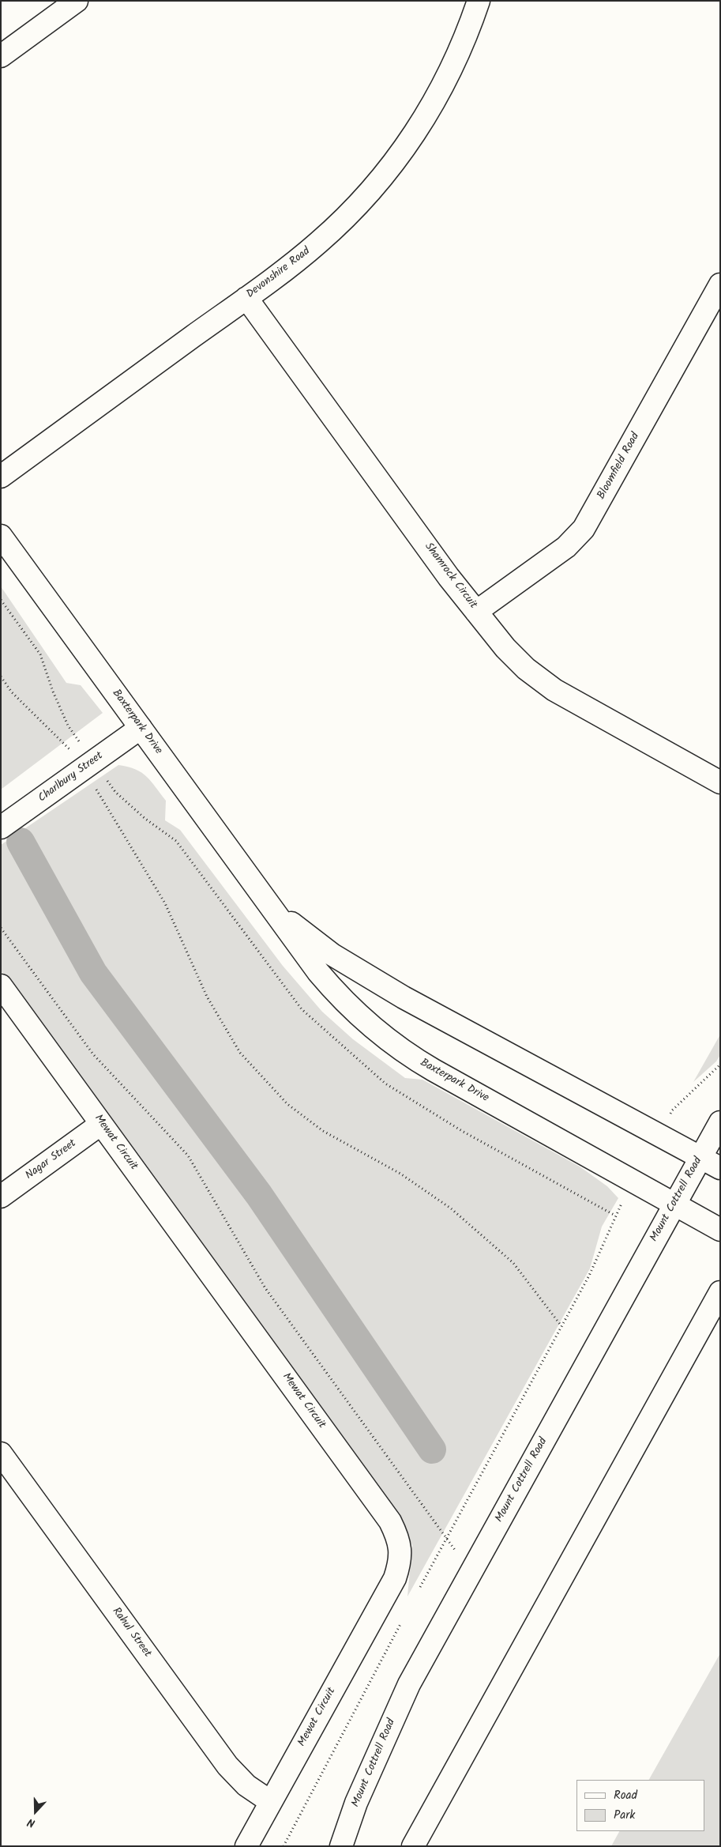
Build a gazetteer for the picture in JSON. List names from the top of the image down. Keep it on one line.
{"streets":{"street":["Devonshire Road","Bloomfield Road","Shamrock Circuit","Baxterpark Drive","Charlbury Street","Mewat Circuit","Nagar Street","Mount Cottrell Road","Rahul Street"]},"crossings":[["Devonshire Road","Shamrock Circuit"],["Bloomfield Road","Shamrock Circuit"],["Baxterpark Drive","Charlbury Street"],["Baxterpark Drive","Mount Cottrell Road"],["Mewat Circuit","Nagar Street"],["Mewat Circuit","Rahul Street"]],"legend":["Road","Park"],"north":"bottom"}
